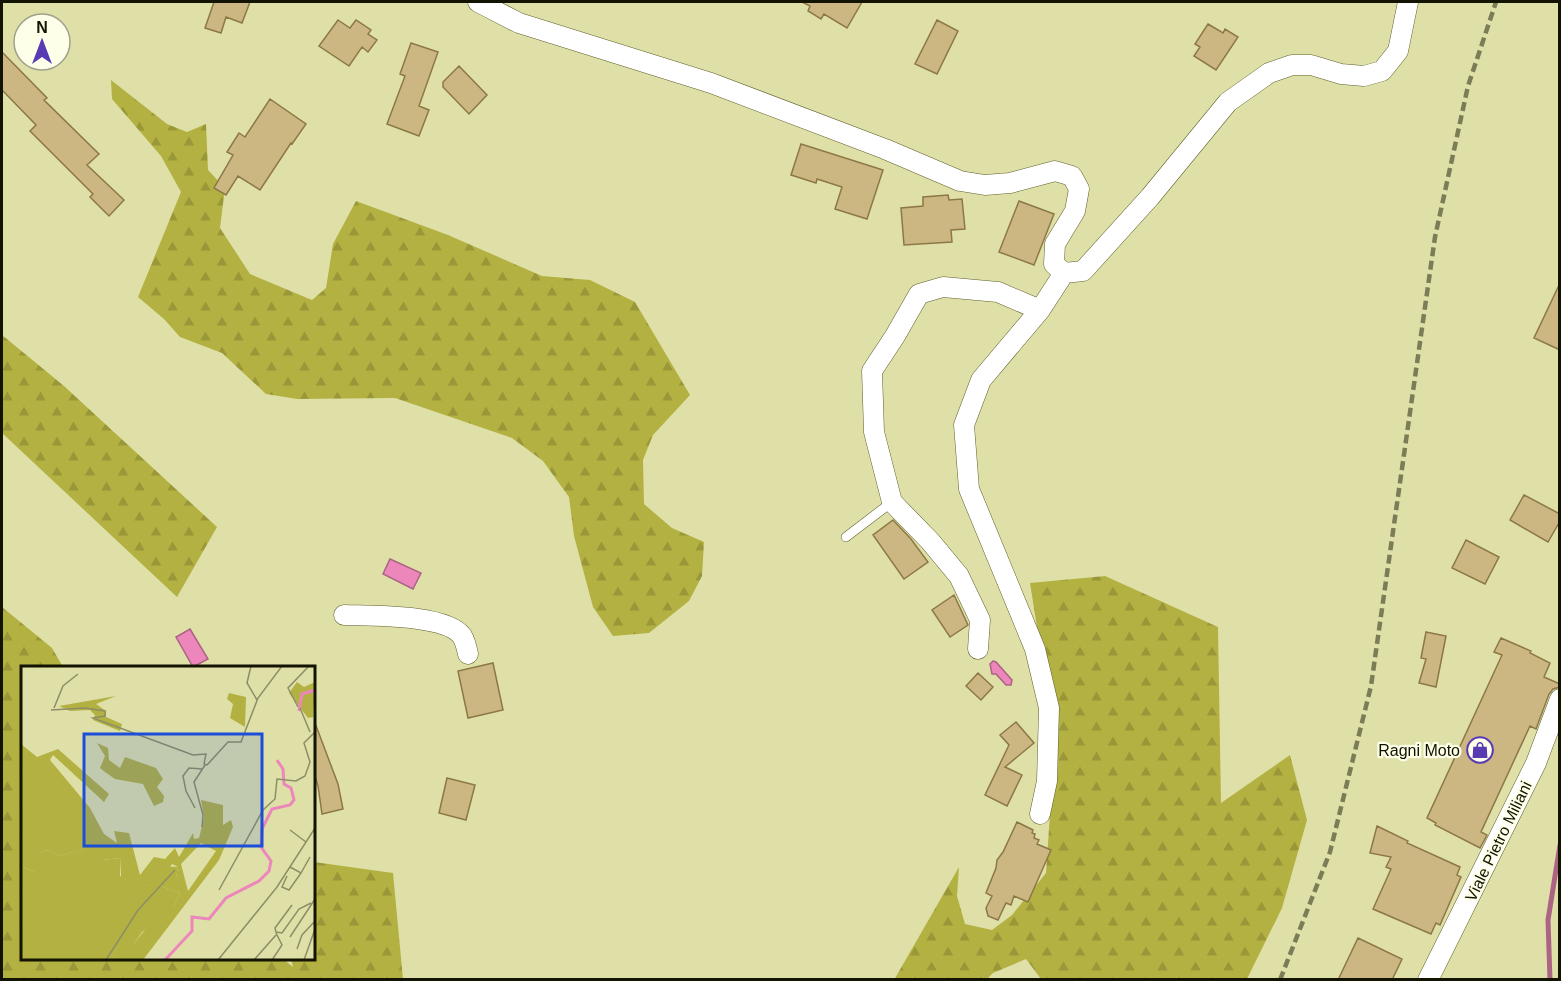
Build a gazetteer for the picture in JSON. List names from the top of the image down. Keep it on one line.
{"streets":{"street":["Viale Pietro Miliani"]},"places":{"shop":["Ragni Moto"]},"north":"top"}
